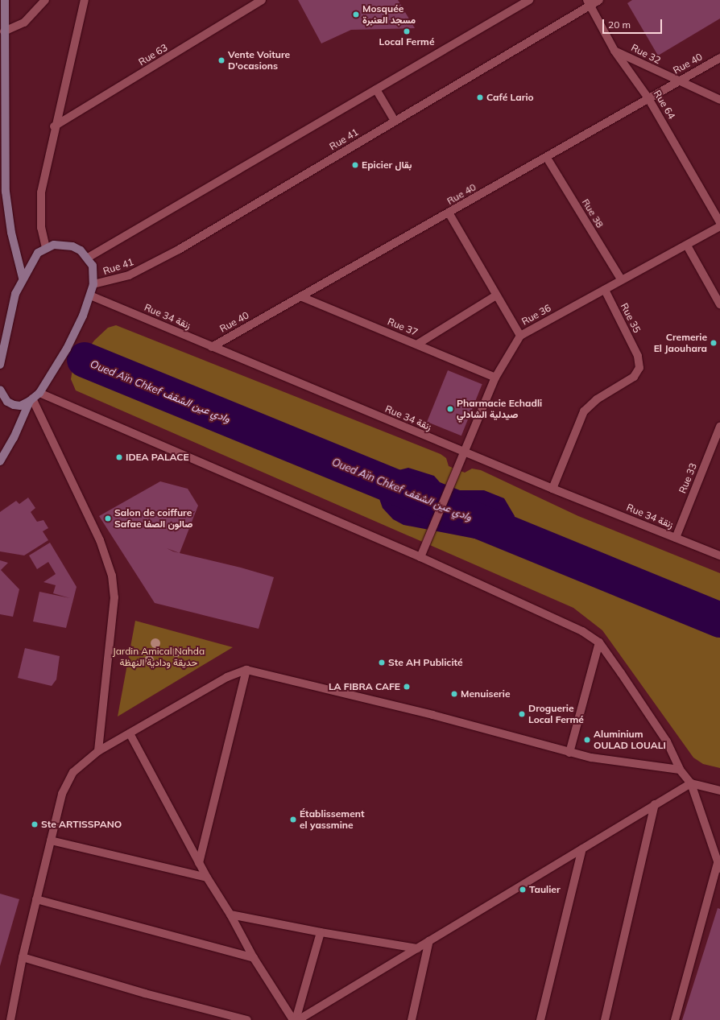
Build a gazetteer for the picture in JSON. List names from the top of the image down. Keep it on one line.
{"streets":{"street":["Rue 32","Rue 63","Rue 40","Rue 64","Rue 41","Rue 38","Rue 36","Rue 34 زنقة","Rue 35","Rue 37","Rue 33"]},"crossings":[["Rue 32","Rue 40"],["Rue 32","Rue 64"],["Rue 40","Rue 64"],["Rue 40","Rue 38"],["Rue 40","Rue 34 زنقة"],["Rue 40","Rue 37"],["Rue 64","Rue 41"],["Rue 38","Rue 36"],["Rue 36","Rue 34 زنقة"],["Rue 36","Rue 35"],["Rue 36","Rue 37"],["Rue 34 زنقة","Rue 35"],["Rue 34 زنقة","Rue 33"]],"water":["Oued Aïn Chkef وادي عين الشقف"],"parks":["Jardin Amical Nahda حديقة ودادية النهظة"],"places":["Mosquée مسجد العنبرة","Local Fermé","Vente Voiture D'ocasions","Café Lario","Epicier بقال","Cremerie El Jaouhara","Pharmacie Echadli صيدلية الشادلي","IDEA PALACE","Salon de coiffure Safae صالون الصفا","Ste AH Publicité","LA FIBRA CAFE","Menuiserie","Droguerie Local Fermé","Aluminium OULAD LOUALI","Établissement el yassmine","Ste ARTISSPANO","Taulier"],"scale_bar":"20 m"}
